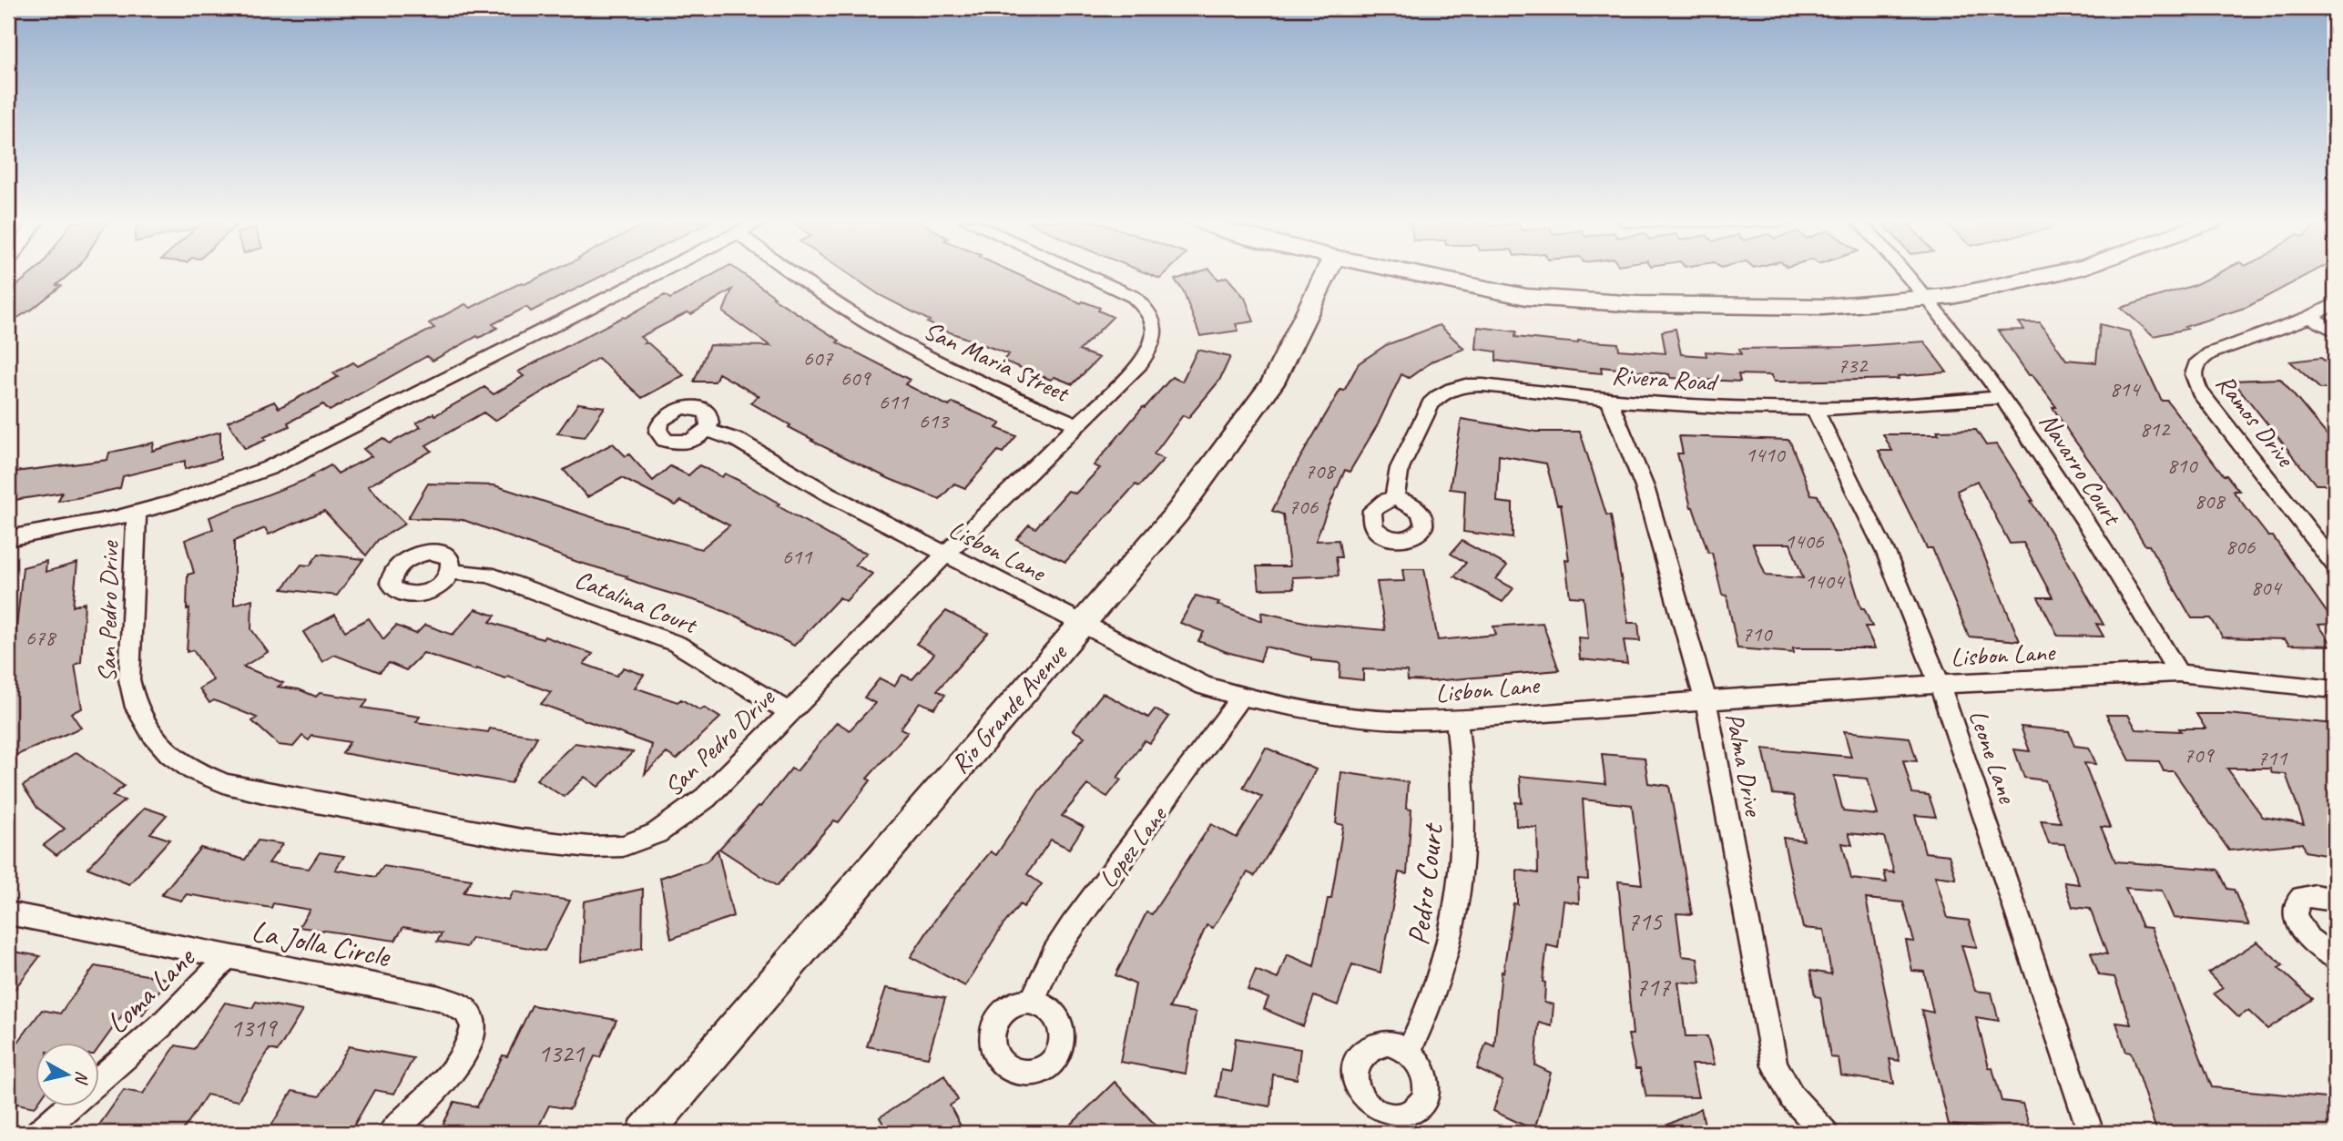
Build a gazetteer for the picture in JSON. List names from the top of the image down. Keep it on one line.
{"streets":{"street":["San Maria Street","Rivera Road","Ramos Drive","Navarro Court","Lisbon Lane","Catalina Court","San Pedro Drive","Rio Grande Avenue","Leone Lane","Palma Drive","Lopez Lane","Pedro Court","La Jolla Circle","Loma Lane"]},"crossings":[["San Maria Street","San Pedro Drive"],["Rivera Road","Navarro Court"],["Rivera Road","Leone Lane"],["Rivera Road","Palma Drive"],["Navarro Court","Lisbon Lane"],["Lisbon Lane","San Pedro Drive"],["Lisbon Lane","Rio Grande Avenue"],["Lisbon Lane","Leone Lane"],["Lisbon Lane","Palma Drive"],["Lisbon Lane","Lopez Lane"],["Lisbon Lane","Pedro Court"],["Catalina Court","San Pedro Drive"],["La Jolla Circle","Loma Lane"]],"house_numbers":["607","732","609","814","611","613","812","1410","810","708","808","706","1406","806","611","1404","804","710","678","709","711","715","717","1319","1321"],"north":"right"}
